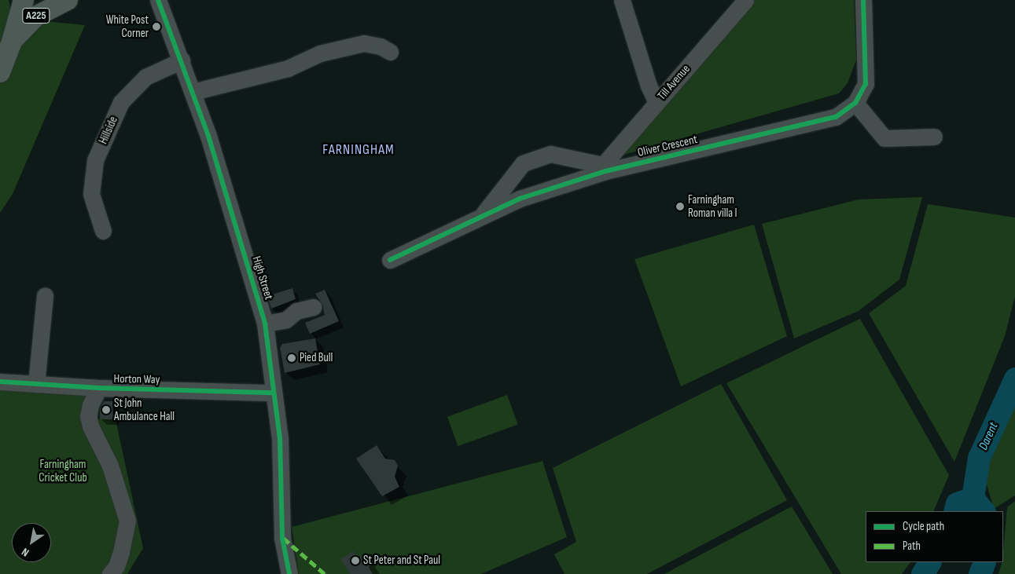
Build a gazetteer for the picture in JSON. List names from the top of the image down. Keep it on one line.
{"streets":{"main road":["A225"],"street":["Till Avenue","Hillside","Oliver Crescent","High Street","Horton Way"]},"crossings":[["Till Avenue","Oliver Crescent"],["Hillside","High Street"],["High Street","Horton Way"]],"districts":["FARNINGHAM"],"water":["Darent"],"parks":["Farningham Cricket Club"],"places":["White Post Corner","Farningham Roman villa I","Pied Bull","St John Ambulance Hall","St Peter and St Paul"],"legend":["Cycle path","Path"],"north":"bottom left"}
